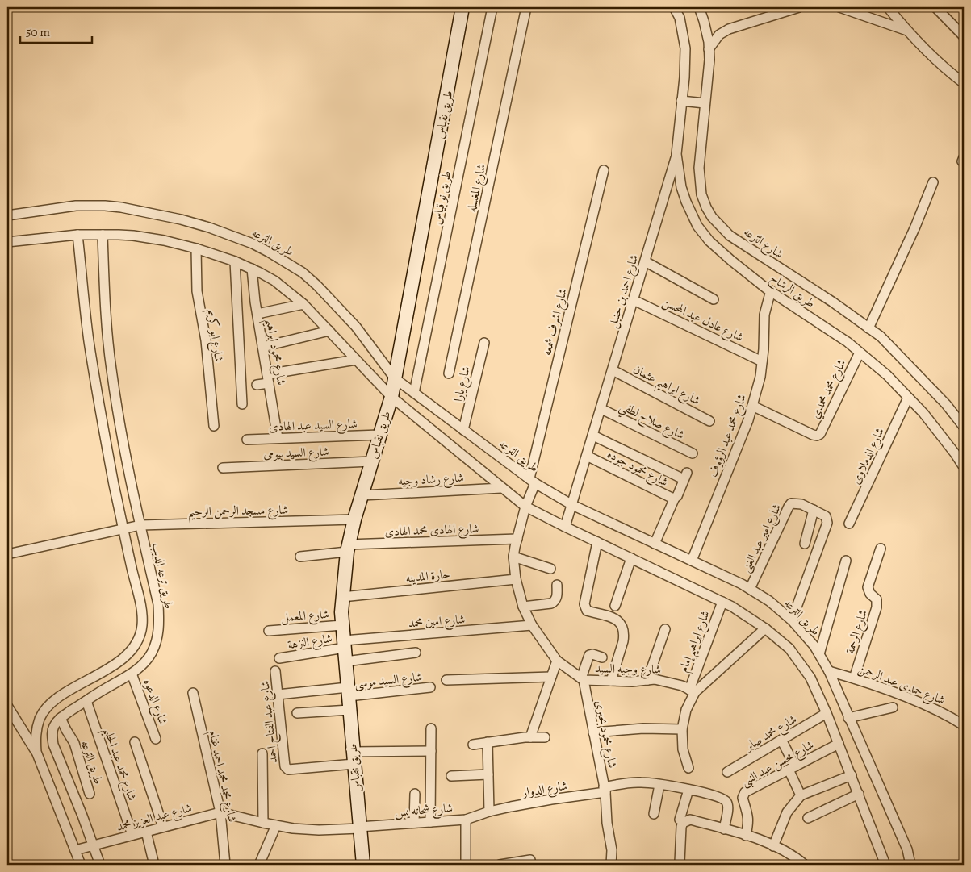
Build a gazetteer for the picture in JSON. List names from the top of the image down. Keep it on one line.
{"streets":{"street":["طريق نقباس","شارع المغسله","طريق نو قياس","طريق الترعه","شارع الترعه","طريق الرشاح","شارع احمد بن حنبل","شارع عادل عبد المحسن","شارع اشرف شمعه","شارع ابو كريم","شارع محمود ابراهيم","شارع يارا","شارع ابراهيم عثمان","شارع محمد محمدي","شارع صلاح لطفي","شارع السيد عبد الهادى","شارع محمد عبد الرؤوف","شارع السيد بيومى","شارع الدملاوى","شارع محمود جوده","شارع رشاد وجيه","شارع مسجد الرحمن الرحيم","شارع الهادى محمد الهادى","شارع امير عبد الغنى","طريق ترعه الديب","حارة المدينه","شارع المعمل","شارع امين محمد","شارع الرحمة","شارع النزهة","شارع ابراهيم إمام","شارع وجيه السيد","شارع السيد موسى","شارع حمدى عبد الرحمن","شارع الدعوه","شارع عبد الفتاح احمد","شارع محمد صابر","شارع محمود بحيرى","شارع محسن عبد النبى","شارع محمد عبد الحليم","شارع محمد محمد احمد غنام","شارع الدوار","شارع شحاته يس","شارع عبد العزيز محمد"]},"crossings":[["طريق نقباس","طريق الترعه"],["طريق نقباس","شارع السيد عبد الهادى"],["طريق نقباس","شارع السيد بيومى"],["طريق نقباس","شارع رشاد وجيه"],["طريق نقباس","شارع مسجد الرحمن الرحيم"],["طريق نقباس","شارع الهادى محمد الهادى"],["طريق نقباس","حارة المدينه"],["طريق نقباس","شارع المعمل"],["طريق نقباس","شارع امين محمد"],["طريق نقباس","شارع النزهة"],["طريق نقباس","شارع السيد موسى"],["طريق نقباس","شارع عبد الفتاح احمد"],["طريق نقباس","شارع شحاته يس"],["طريق نو قياس","طريق الترعه"],["طريق الترعه","شارع احمد بن حنبل"],["طريق الترعه","شارع اشرف شمعه"],["طريق الترعه","شارع يارا"],["طريق الترعه","شارع محمد عبد الرؤوف"],["طريق الترعه","شارع امير عبد الغنى"],["طريق الترعه","طريق ترعه الديب"],["طريق الترعه","شارع حمدى عبد الرحمن"],["طريق الرشاح","شارع احمد بن حنبل"],["طريق الرشاح","شارع محمد محمدي"],["طريق الرشاح","شارع محمد عبد الرؤوف"],["طريق الرشاح","شارع الدملاوى"],["شارع احمد بن حنبل","شارع عادل عبد المحسن"],["شارع احمد بن حنبل","شارع ابراهيم عثمان"],["شارع احمد بن حنبل","شارع صلاح لطفي"],["شارع احمد بن حنبل","شارع محمود جوده"],["شارع عادل عبد المحسن","شارع محمد عبد الرؤوف"],["شارع اشرف شمعه","شارع الهادى محمد الهادى"],["شارع اشرف شمعه","حارة المدينه"],["شارع اشرف شمعه","شارع امين محمد"],["شارع اشرف شمعه","شارع وجيه السيد"],["شارع اشرف شمعه","شارع محمود بحيرى"],["شارع محمود ابراهيم","شارع السيد عبد الهادى"],["شارع محمد محمدي","شارع محمد عبد الرؤوف"],["شارع مسجد الرحمن الرحيم","طريق ترعه الديب"],["طريق ترعه الديب","شارع الدعوه"],["طريق ترعه الديب","شارع محمد عبد الحليم"],["شارع امين محمد","شارع النزهة"],["شارع الرحمة","شارع حمدى عبد الرحمن"],["شارع ابراهيم إمام","شارع وجيه السيد"],["شارع وجيه السيد","شارع محمود بحيرى"],["شارع السيد موسى","شارع عبد الفتاح احمد"],["شارع محمود بحيرى","شارع الدوار"],["شارع محمد عبد الحليم","شارع عبد العزيز محمد"],["شارع محمد محمد احمد غنام","شارع شحاته يس"],["شارع محمد محمد احمد غنام","شارع عبد العزيز محمد"],["شارع الدوار","شارع شحاته يس"],["شارع شحاته يس","شارع عبد العزيز محمد"]],"scale_bar":"50 m"}
